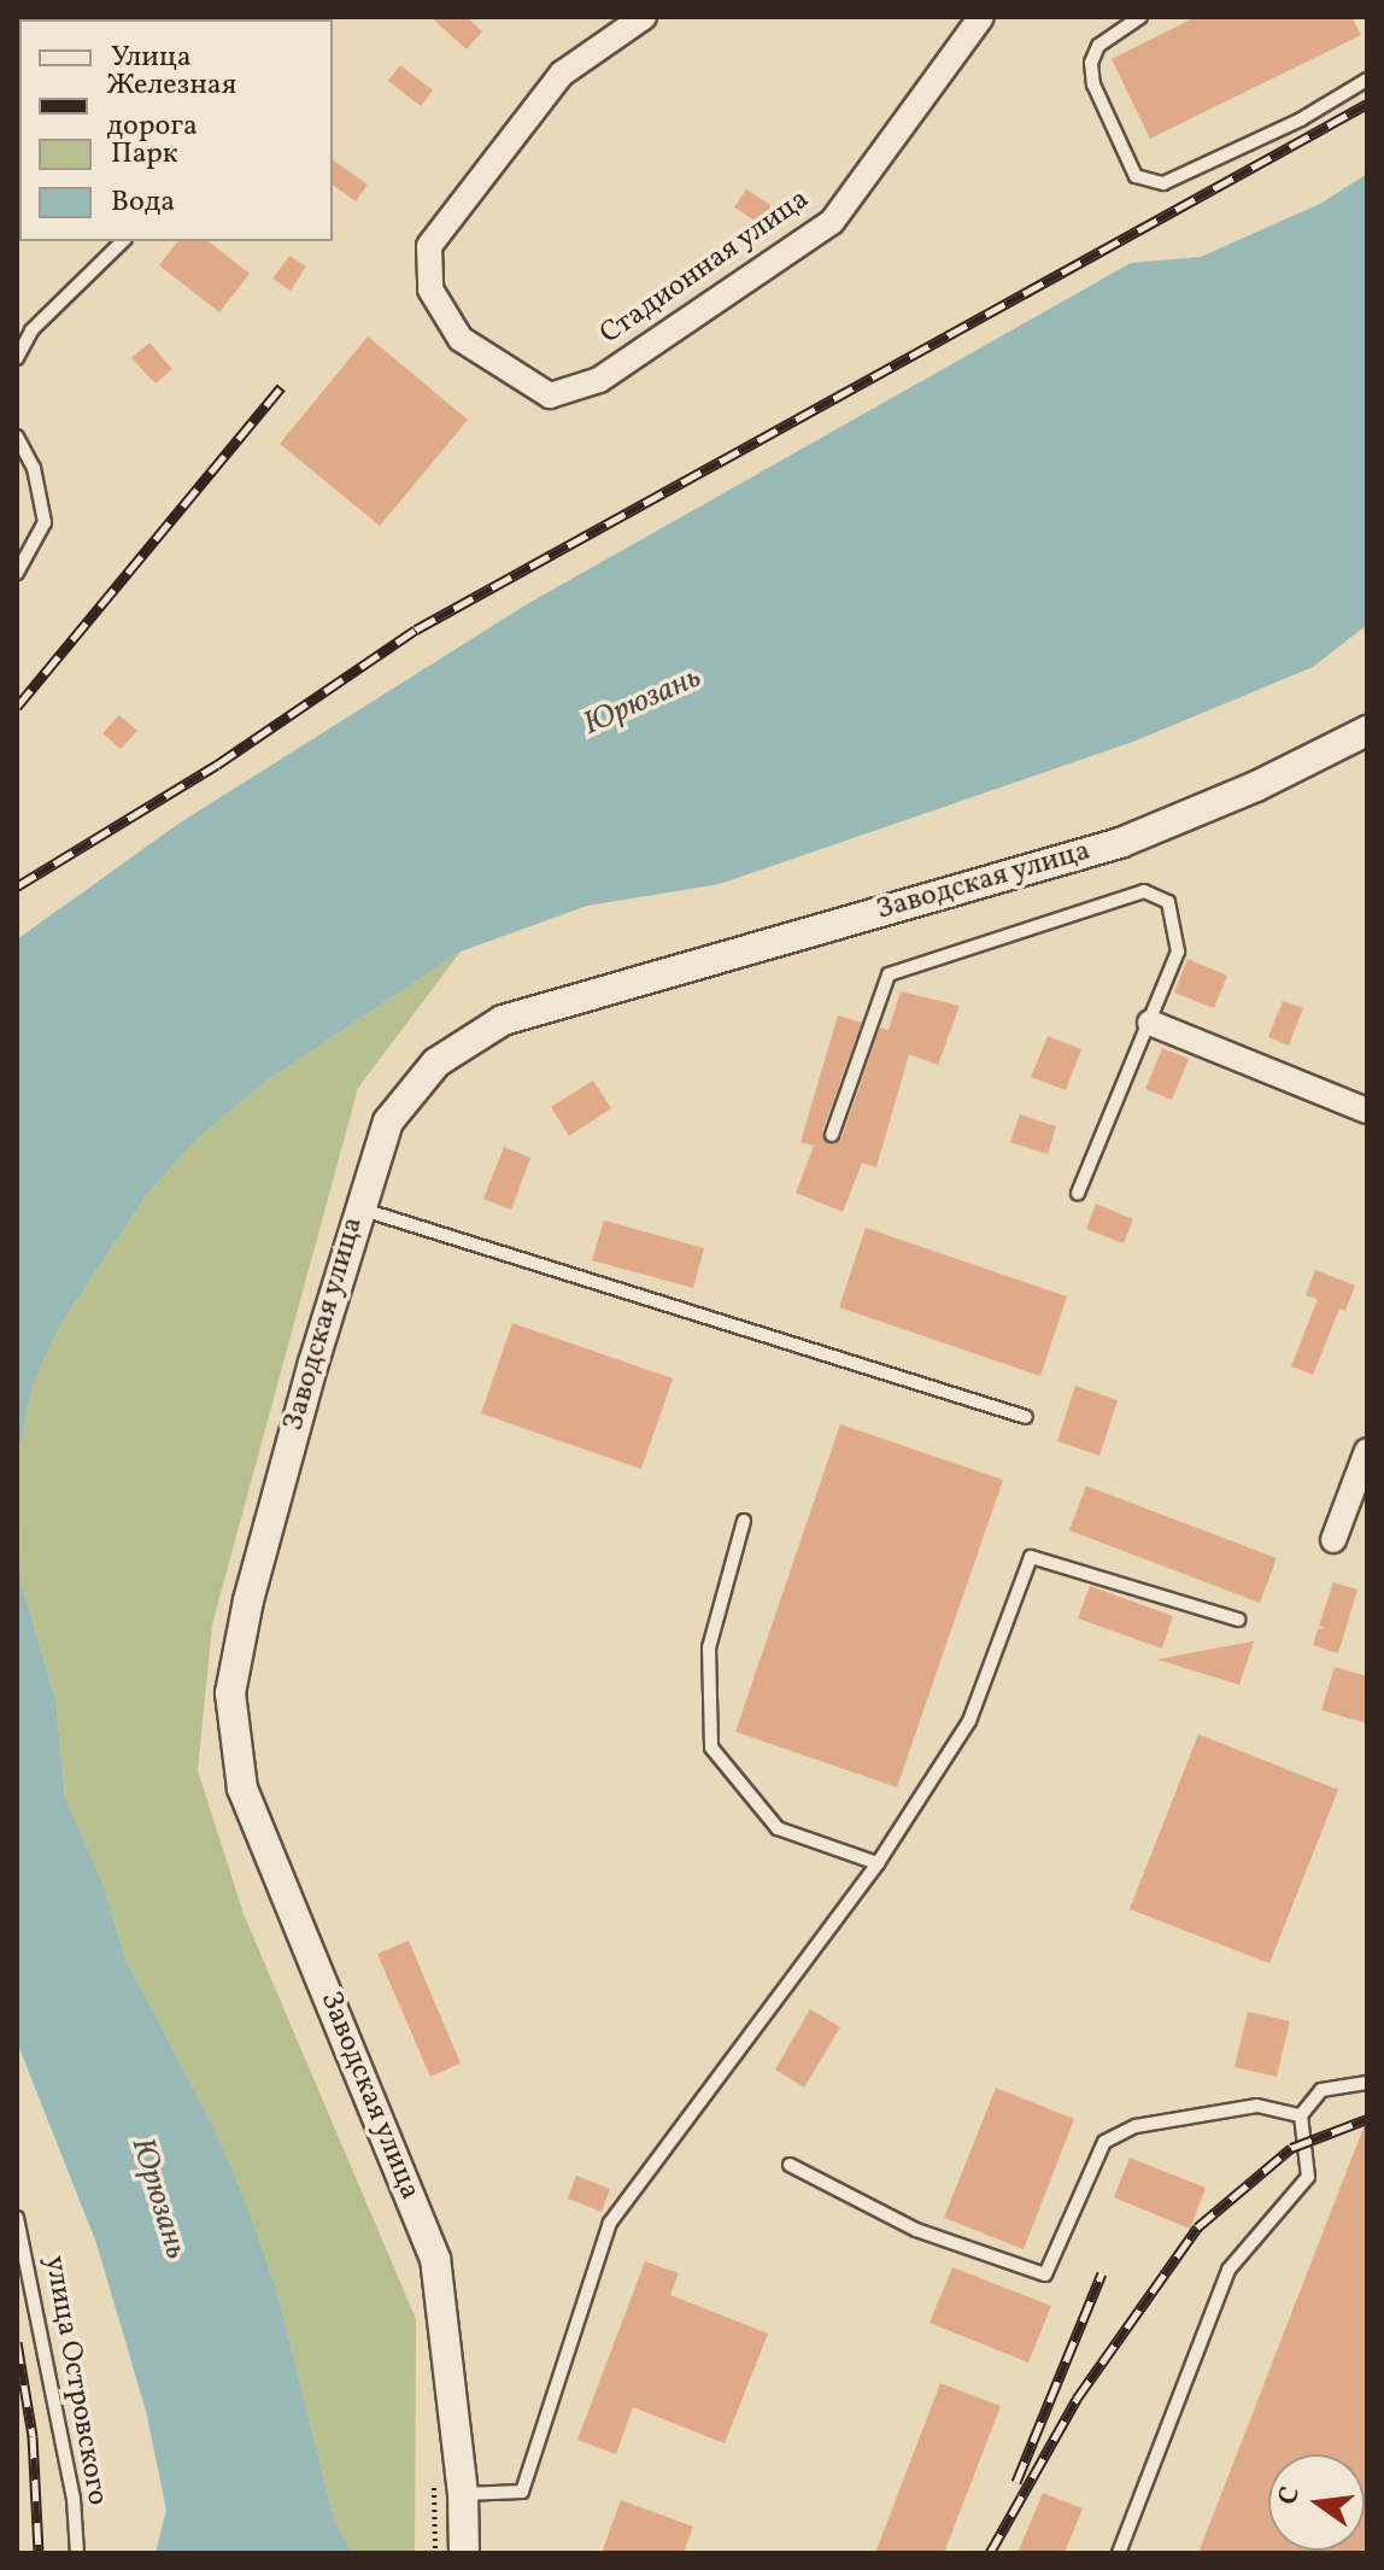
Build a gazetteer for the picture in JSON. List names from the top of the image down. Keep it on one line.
{"streets":{"street":["Стадионная улица","Заводская улица"],"lane":["улица Островского"]},"water":["Юрюзань"],"legend":["Улица","Железная дорога","Парк","Вода"],"north":"left"}
